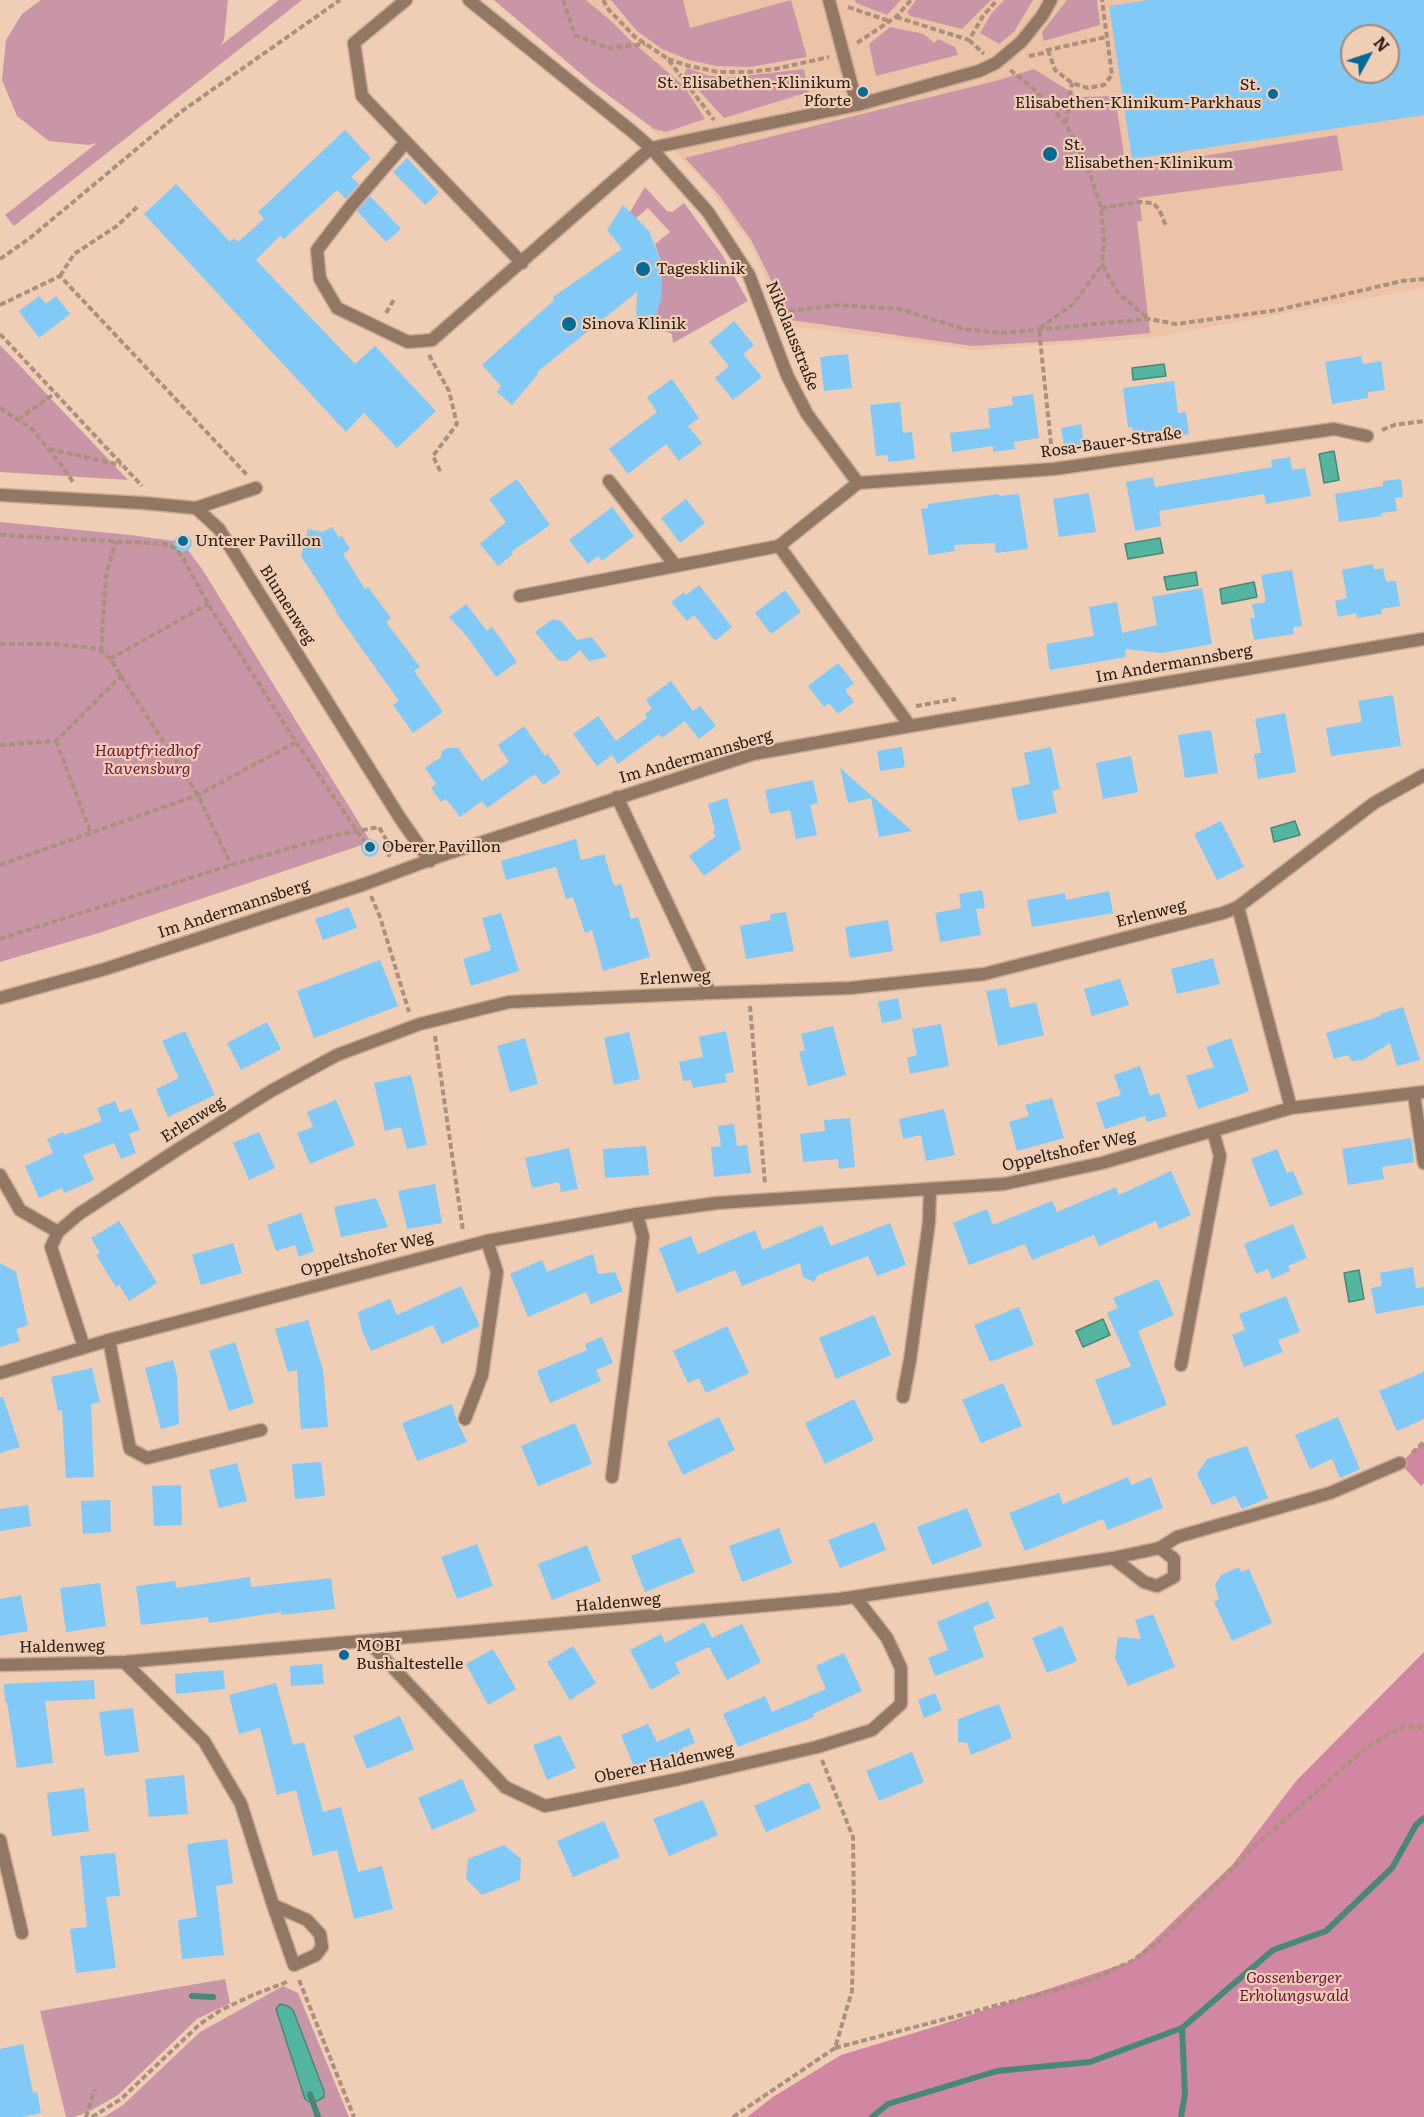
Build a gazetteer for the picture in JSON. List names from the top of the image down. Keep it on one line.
{"streets":{"street":["Nikolausstraße","Rosa-Bauer-Straße","Blumenweg","Im Andermannsberg","Erlenweg","Oppeltshofer Weg","Haldenweg","Oberer Haldenweg"]},"crossings":[["Nikolausstraße","Rosa-Bauer-Straße"],["Blumenweg","Im Andermannsberg"],["Haldenweg","Oberer Haldenweg"]],"parks":["Hauptfriedhof Ravensburg","Gossenberger Erholungswald"],"places":["St. Elisabethen-Klinikum Pforte","St. Elisabethen-Klinikum-Parkhaus","St. Elisabethen-Klinikum","Tagesklinik","Sinova Klinik","Unterer Pavillon","Oberer Pavillon","MOBI Bushaltestelle"],"north":"top right"}
